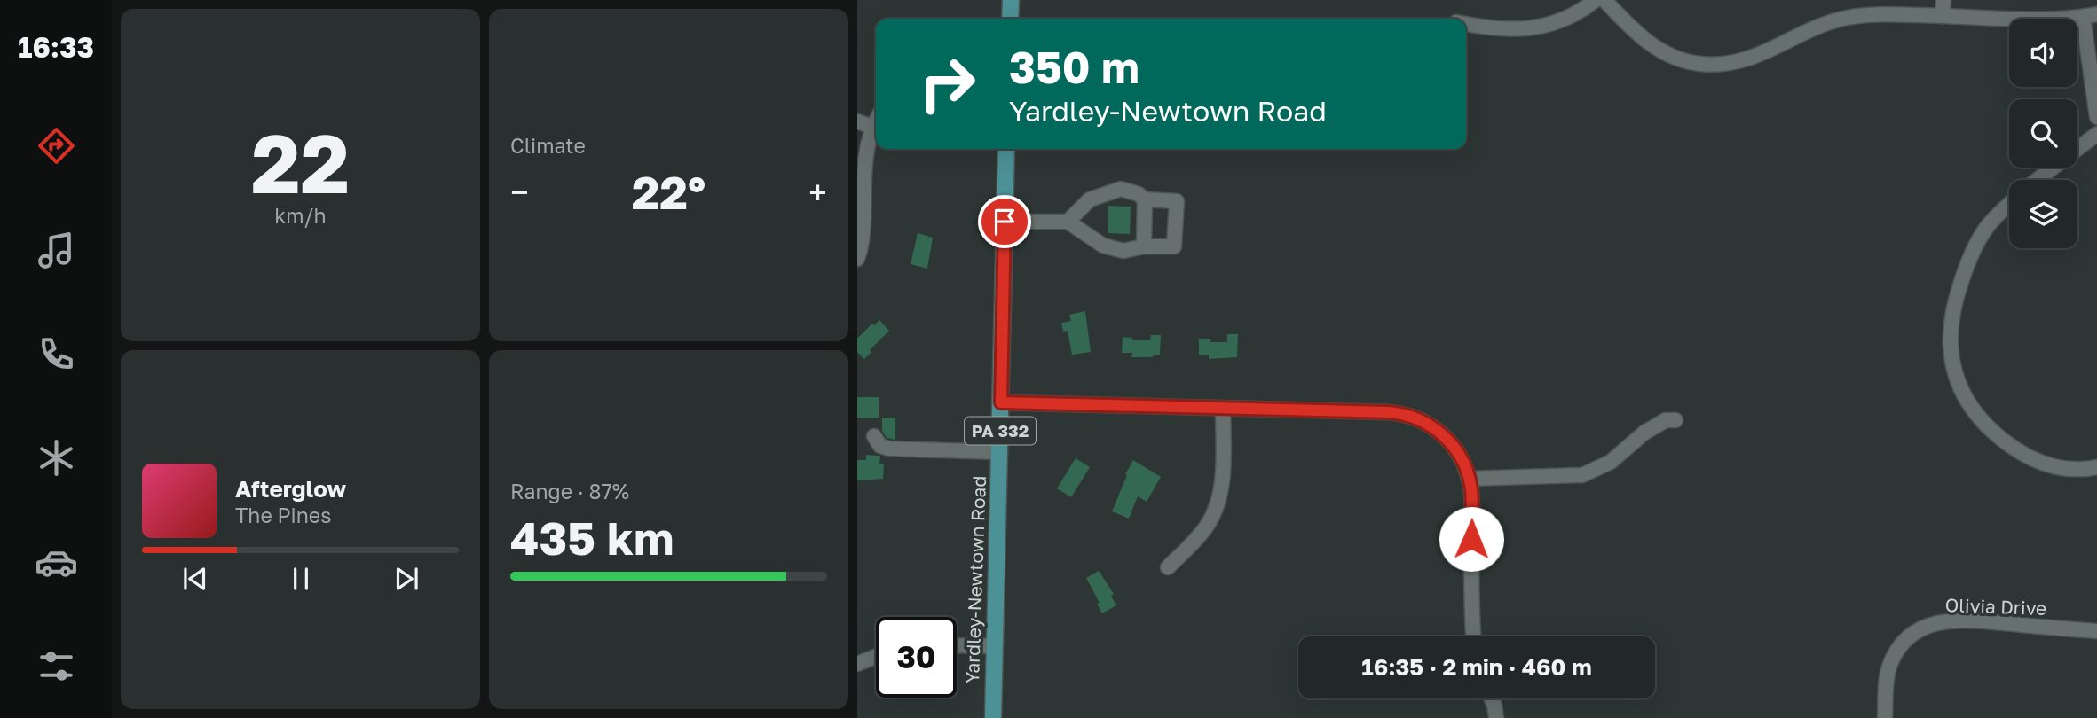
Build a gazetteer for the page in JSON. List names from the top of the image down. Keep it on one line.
{"streets":{"main road":["PA 332","Yardley-Newtown Road"],"street":["Olivia Drive"]},"page":{"tabs":"16:33","tile":[["22","km/h"],"Climate",["Range · 87%","435 km"]],"turn":["350 m","Yardley-Newtown Road"],"heat":["−","22°","+"],"song":["Afterglow","The Pines"],"limit":"30","trip":"16:35 · 2 min · 460 m"}}
